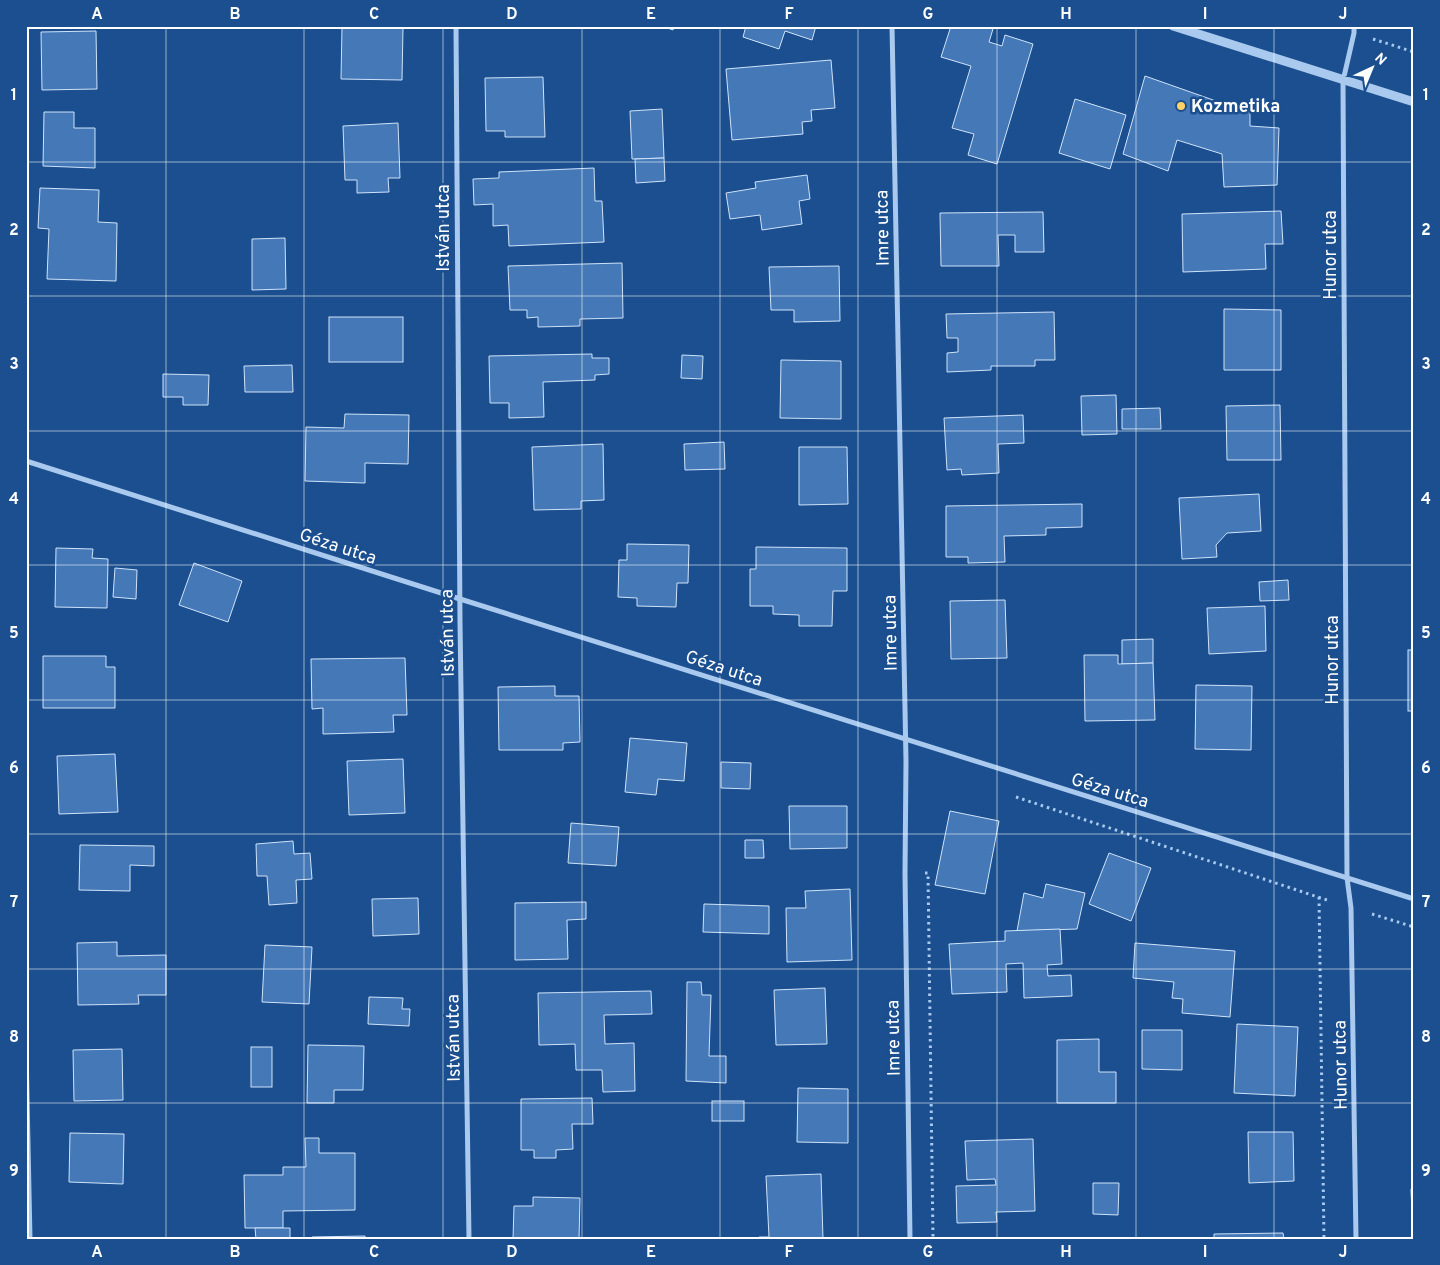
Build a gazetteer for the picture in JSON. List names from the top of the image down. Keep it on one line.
{"streets":{"street":["István utca","Imre utca","Hunor utca","Géza utca"]},"crossings":[["István utca","Géza utca"],["Imre utca","Géza utca"],["Hunor utca","Géza utca"]],"places":["Kozmetika"],"north":"top right","grid":{"columns":["A","B","C","D","E","F","G","H","I","J"],"rows":["1","2","3","4","5","6","7","8","9"]}}
